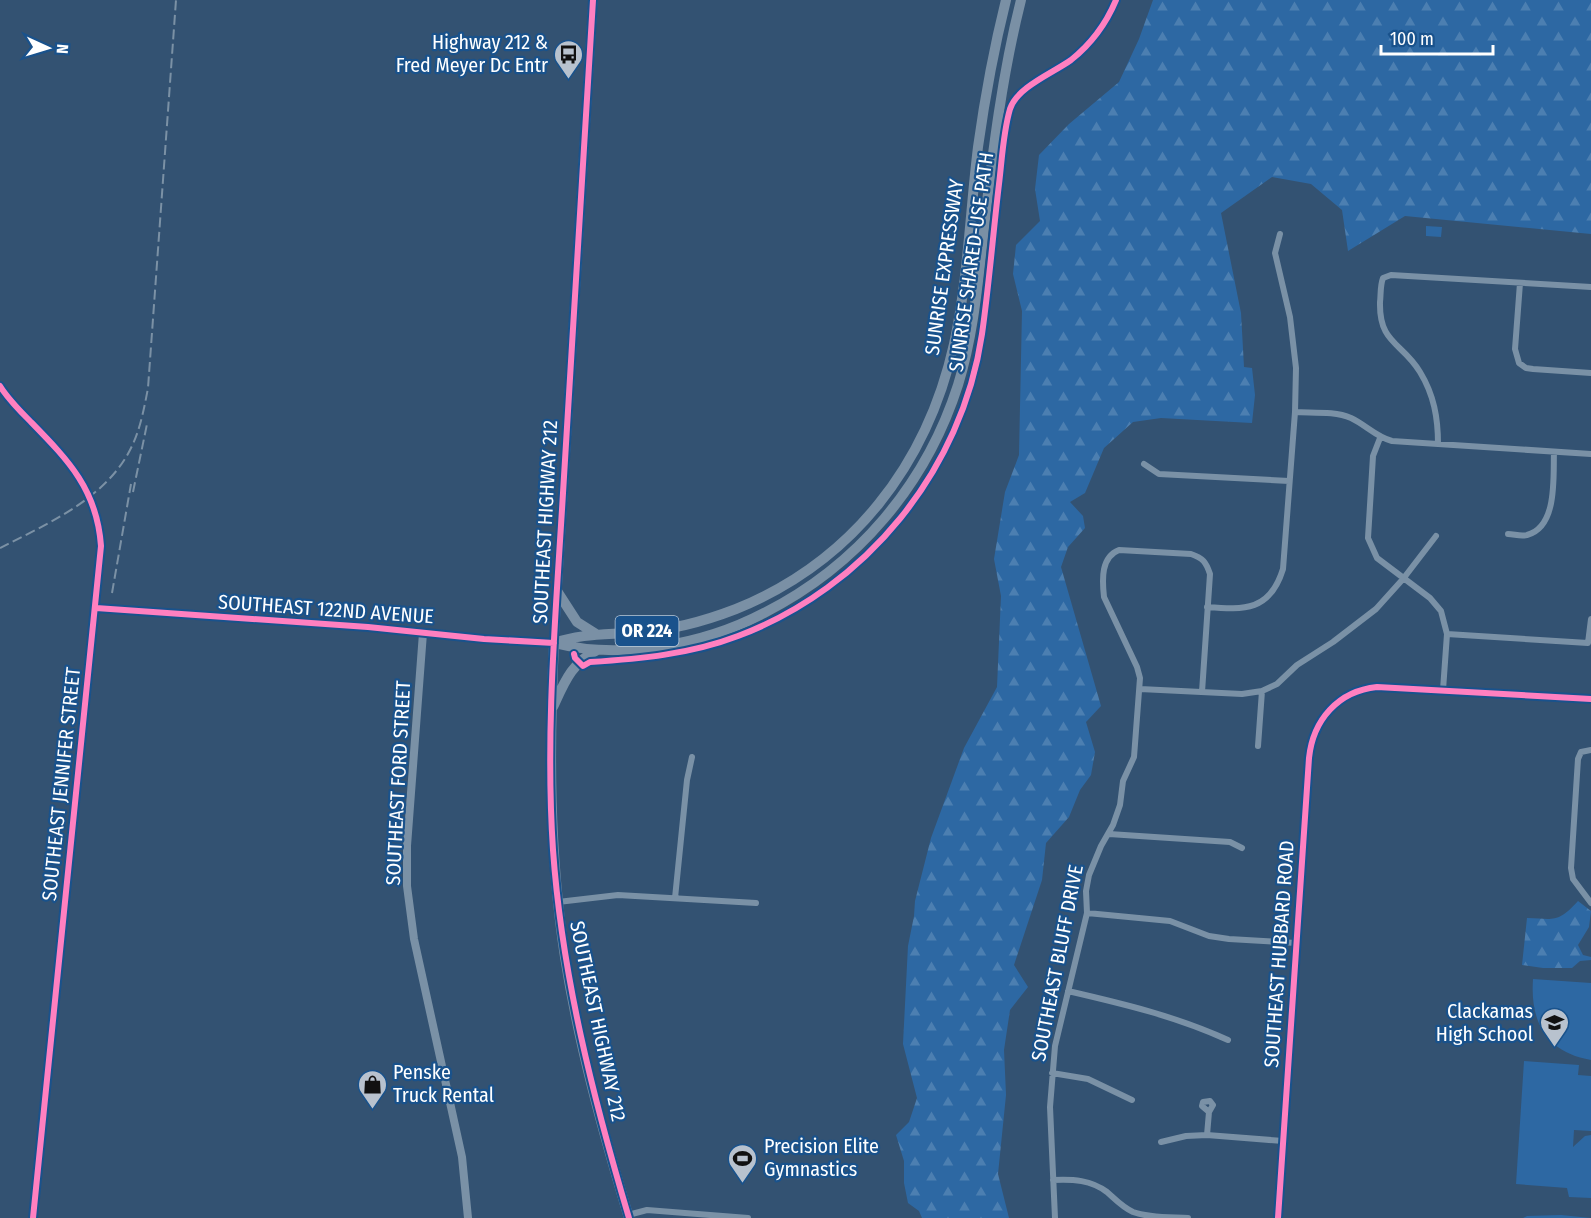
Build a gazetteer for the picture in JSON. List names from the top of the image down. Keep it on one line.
{"streets":{"highway":["SUNRISE EXPRESSWAY","SOUTHEAST HIGHWAY 212","OR 224"],"main road":["SOUTHEAST 122ND AVENUE","SOUTHEAST JENNIFER STREET","SOUTHEAST HUBBARD ROAD"],"street":["SOUTHEAST FORD STREET","SOUTHEAST BLUFF DRIVE"],"cycle path":["SUNRISE SHARED-USE PATH"]},"crossings":[["SUNRISE EXPRESSWAY","SOUTHEAST HIGHWAY 212"],["SUNRISE EXPRESSWAY","SOUTHEAST 122ND AVENUE"],["SUNRISE EXPRESSWAY","OR 224"],["SOUTHEAST HIGHWAY 212","SOUTHEAST 122ND AVENUE"],["SOUTHEAST HIGHWAY 212","OR 224"],["SOUTHEAST 122ND AVENUE","SOUTHEAST FORD STREET"],["SOUTHEAST 122ND AVENUE","SOUTHEAST JENNIFER STREET"]],"places":{"bus stop":["Highway 212 & Fred Meyer Dc Entr"],"school or university":["Clackamas High School"],"shop":["Penske Truck Rental"],"sports":["Precision Elite Gymnastics"]},"scale_bar":"100 m","north":"right"}
